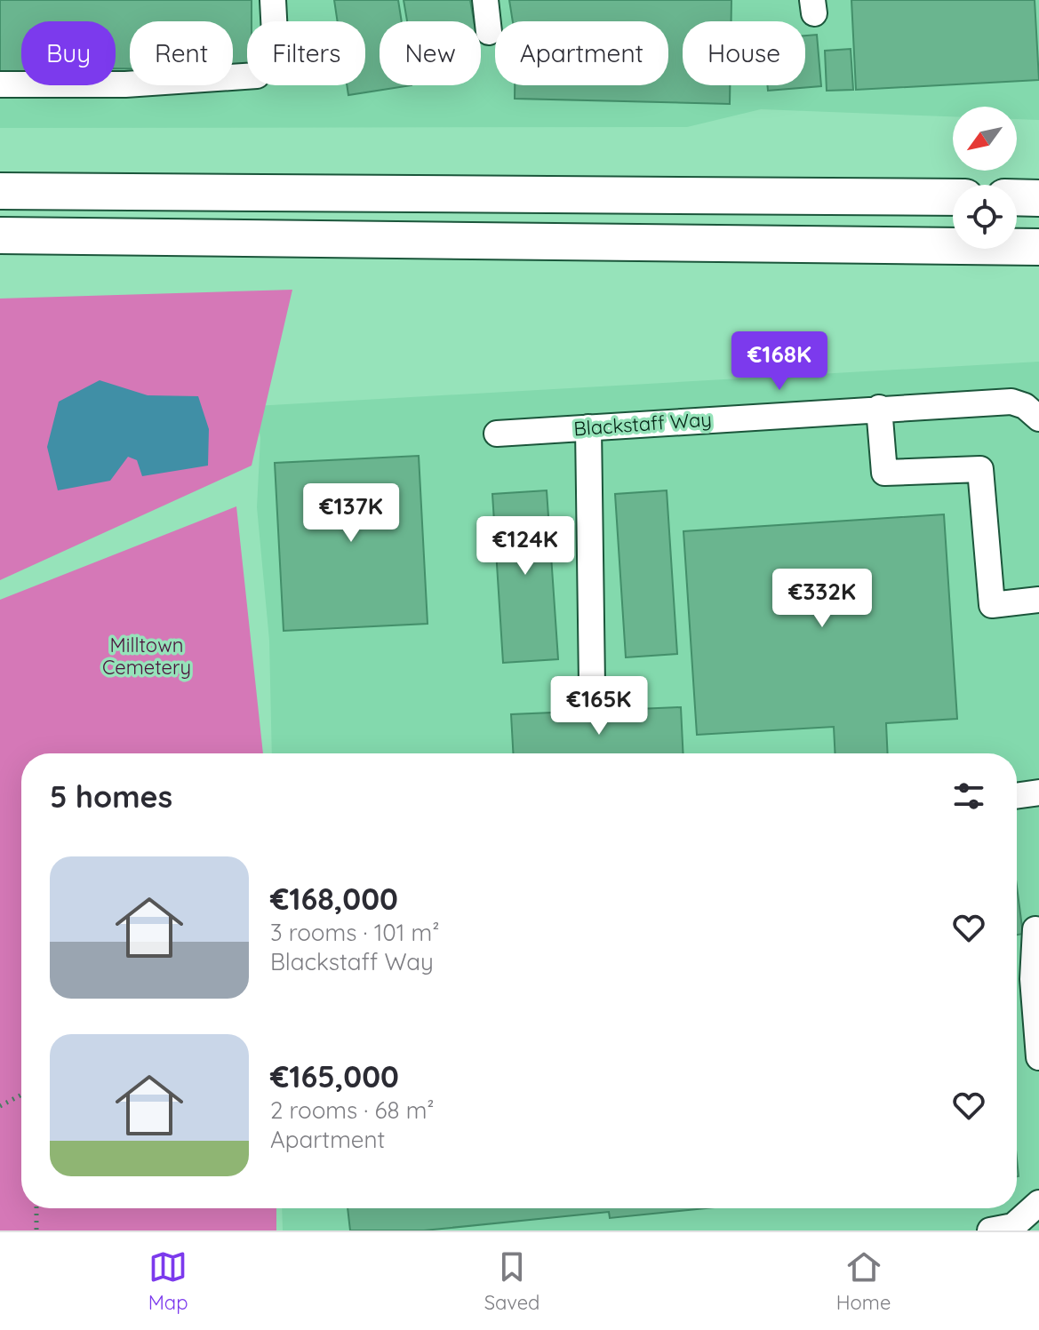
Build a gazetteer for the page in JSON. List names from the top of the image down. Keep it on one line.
{"streets":{"street":["Blackstaff Way"]},"parks":["Milltown Cemetery"],"north":"bottom left","page":{"chip":["Buy","Rent","Filters","New","Apartment","House"],"price":["€168K","€137K","€124K","€332K","€165K"],"heading":"5 homes","list":[{"name":"€168,000","note":"3 rooms · 101 m² · Blackstaff Way"},{"name":"€165,000","note":"2 rooms · 68 m² · Apartment"}],"tabs":["Map","Saved","Home"]}}
